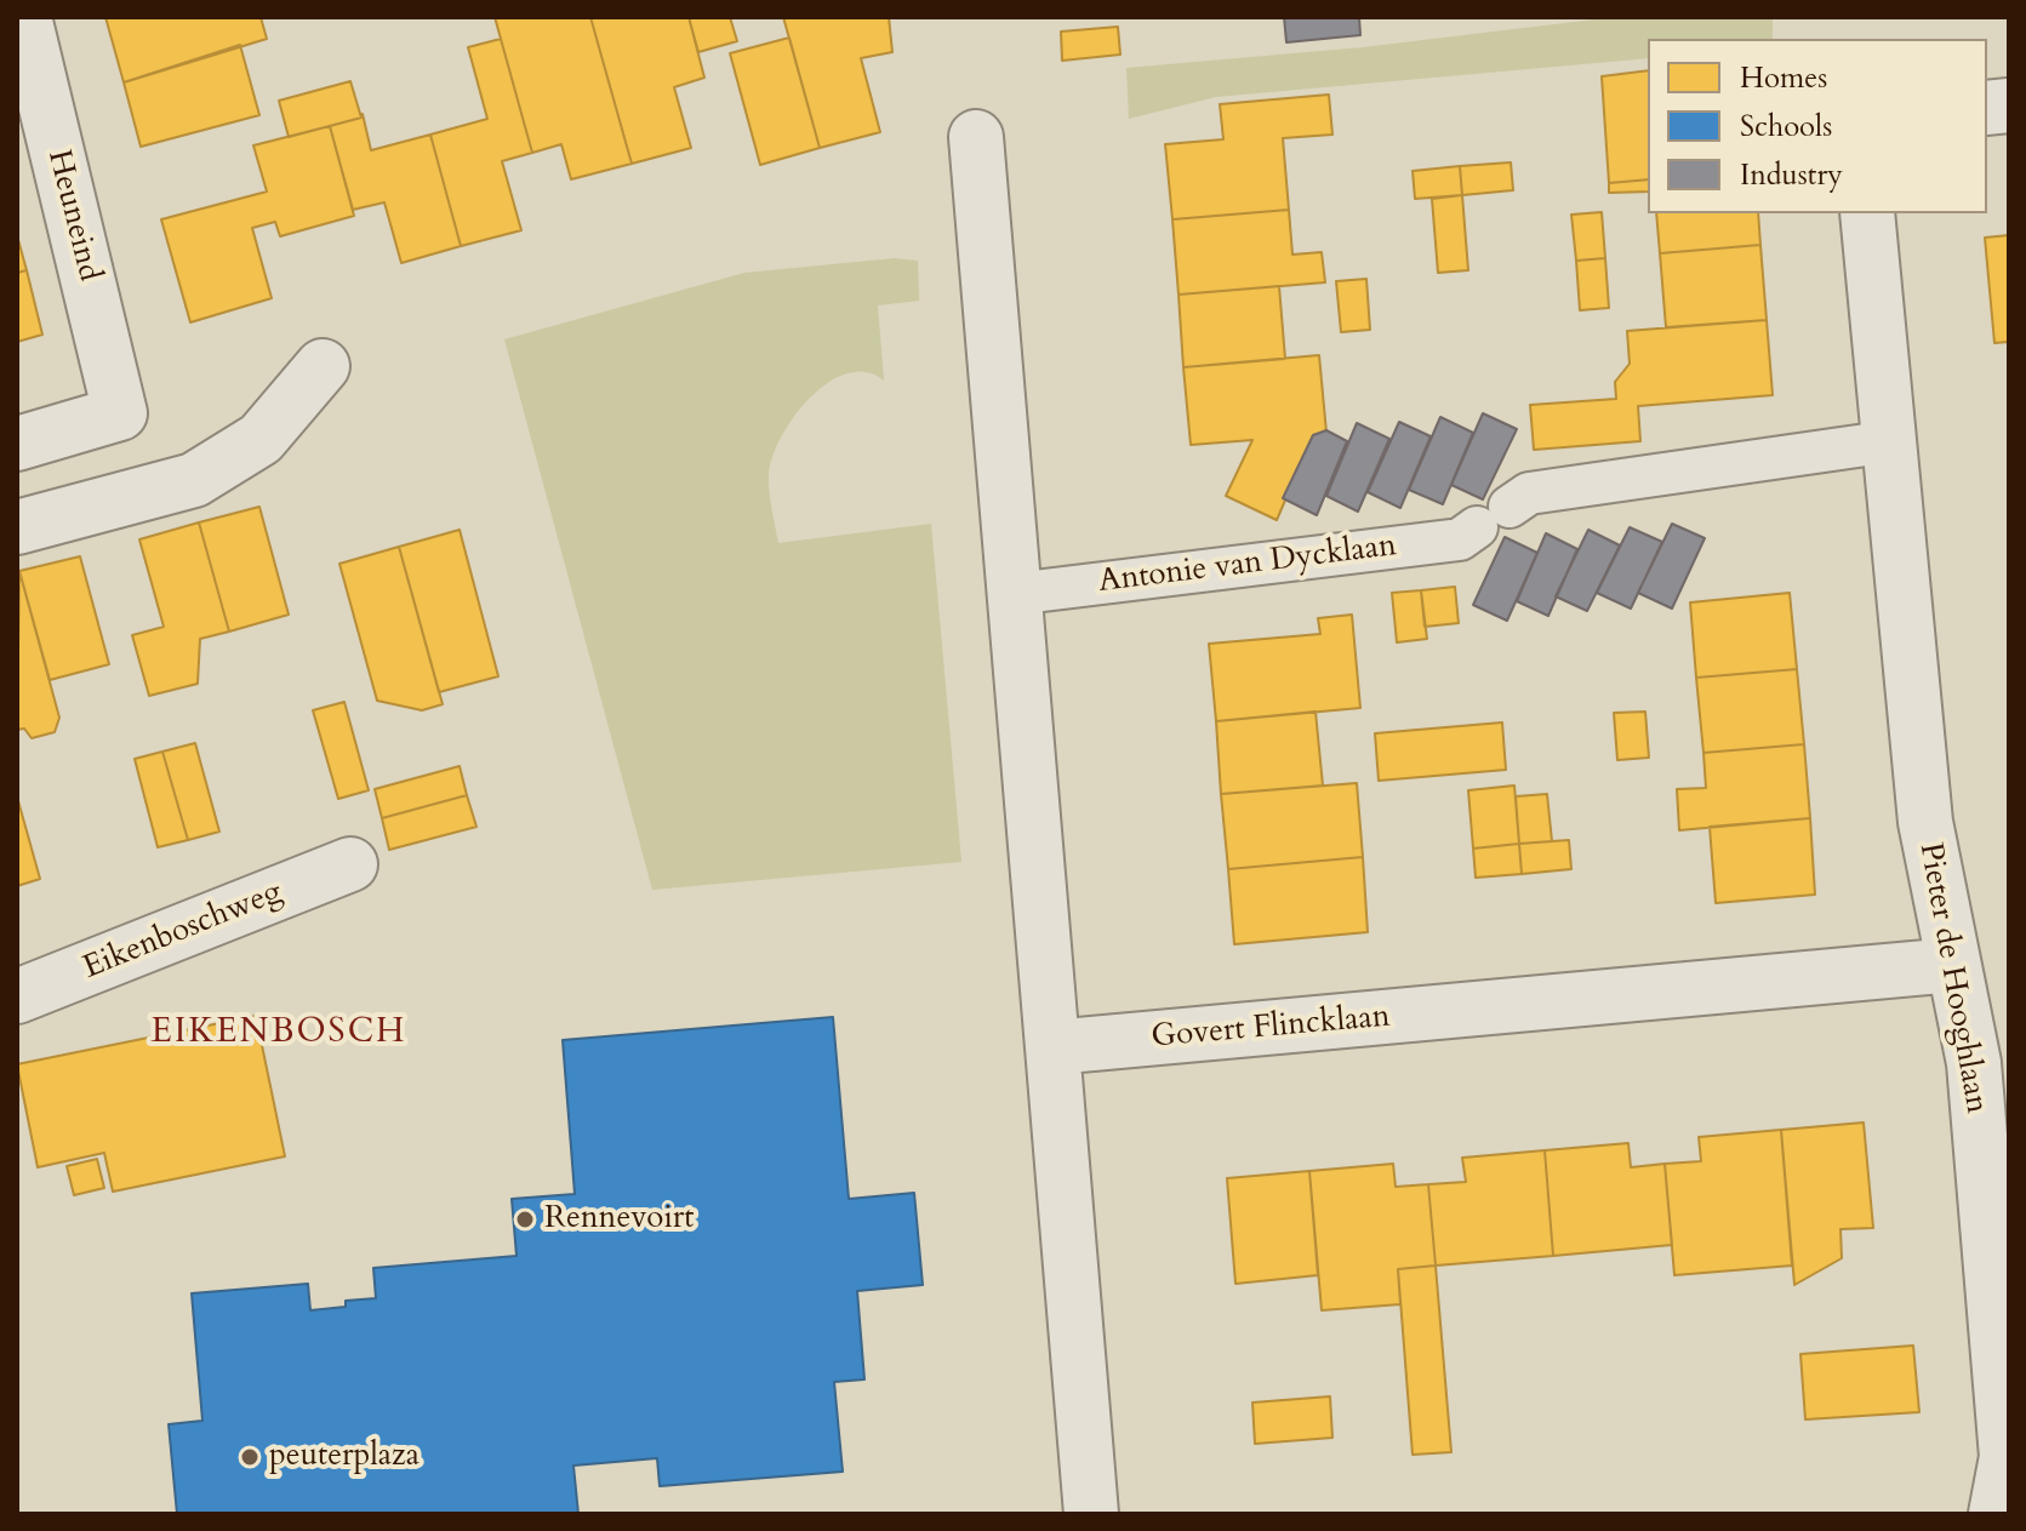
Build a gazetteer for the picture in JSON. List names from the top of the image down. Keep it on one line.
{"streets":{"street":["Heuneind","Eikenboschweg","Pieter de Hooghlaan","Govert Flincklaan"],"lane":["Antonie van Dycklaan"]},"crossings":[["Antonie van Dycklaan","Pieter de Hooghlaan"],["Pieter de Hooghlaan","Govert Flincklaan"]],"districts":["EIKENBOSCH"],"places":["Rennevoirt","peuterplaza"],"legend":["Homes","Schools","Industry"]}
